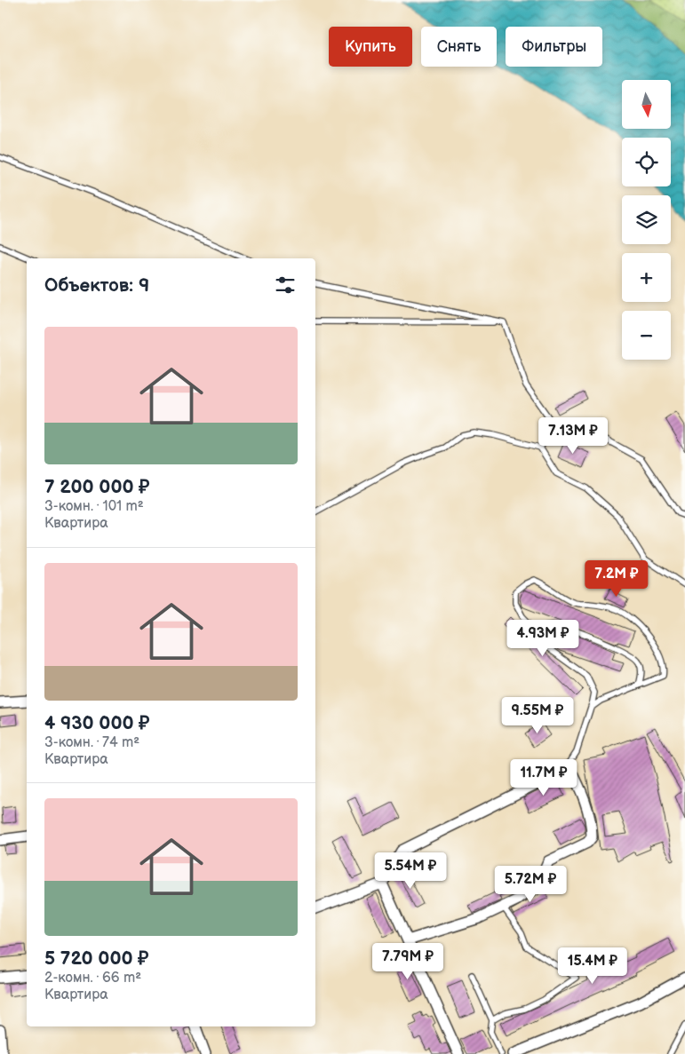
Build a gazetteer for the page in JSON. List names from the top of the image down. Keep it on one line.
{"north":"bottom","page":{"chip":["Купить","Снять","Фильтры"],"map_buttons":["+","−"],"heading":"Объектов: 9","list":[{"name":"7 200 000 ₽","note":"3-комн. · 101 m² · Квартира"},{"name":"4 930 000 ₽","note":"3-комн. · 74 m² · Квартира"},{"name":"5 720 000 ₽","note":"2-комн. · 66 m² · Квартира"}],"price":["7.13M ₽","7.2M ₽","4.93M ₽","9.55M ₽","11.7M ₽","5.54M ₽","5.72M ₽","7.79M ₽","15.4M ₽"]}}
